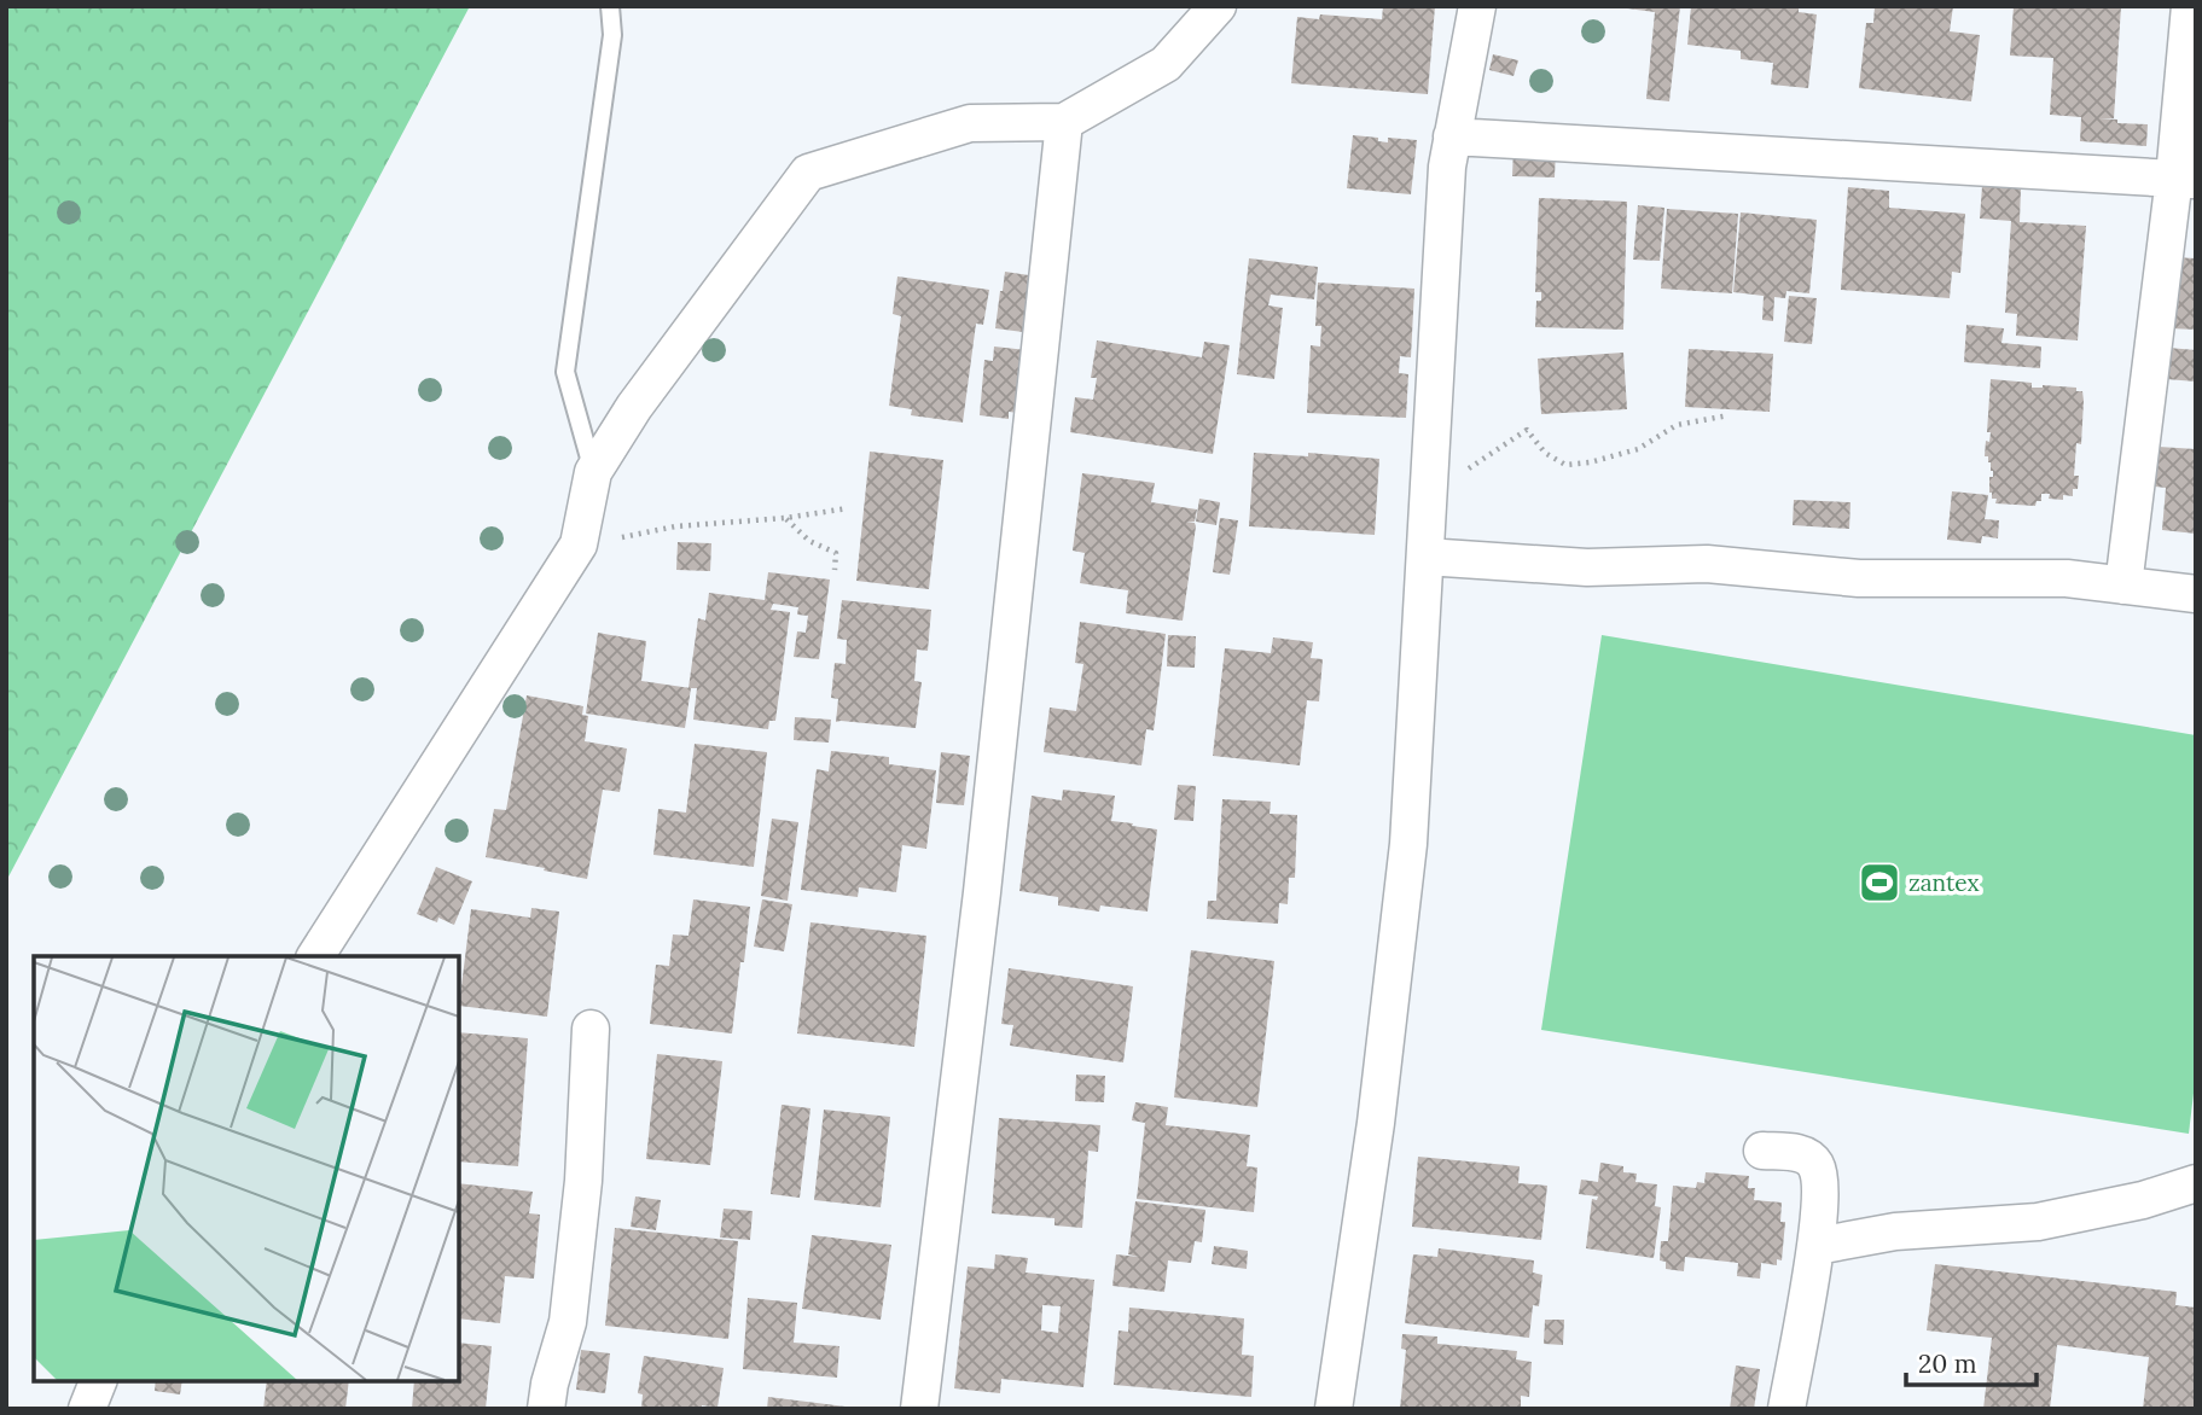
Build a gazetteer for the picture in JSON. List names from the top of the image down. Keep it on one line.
{"places":{"sports":["zantex"]},"scale_bar":"20 m"}
